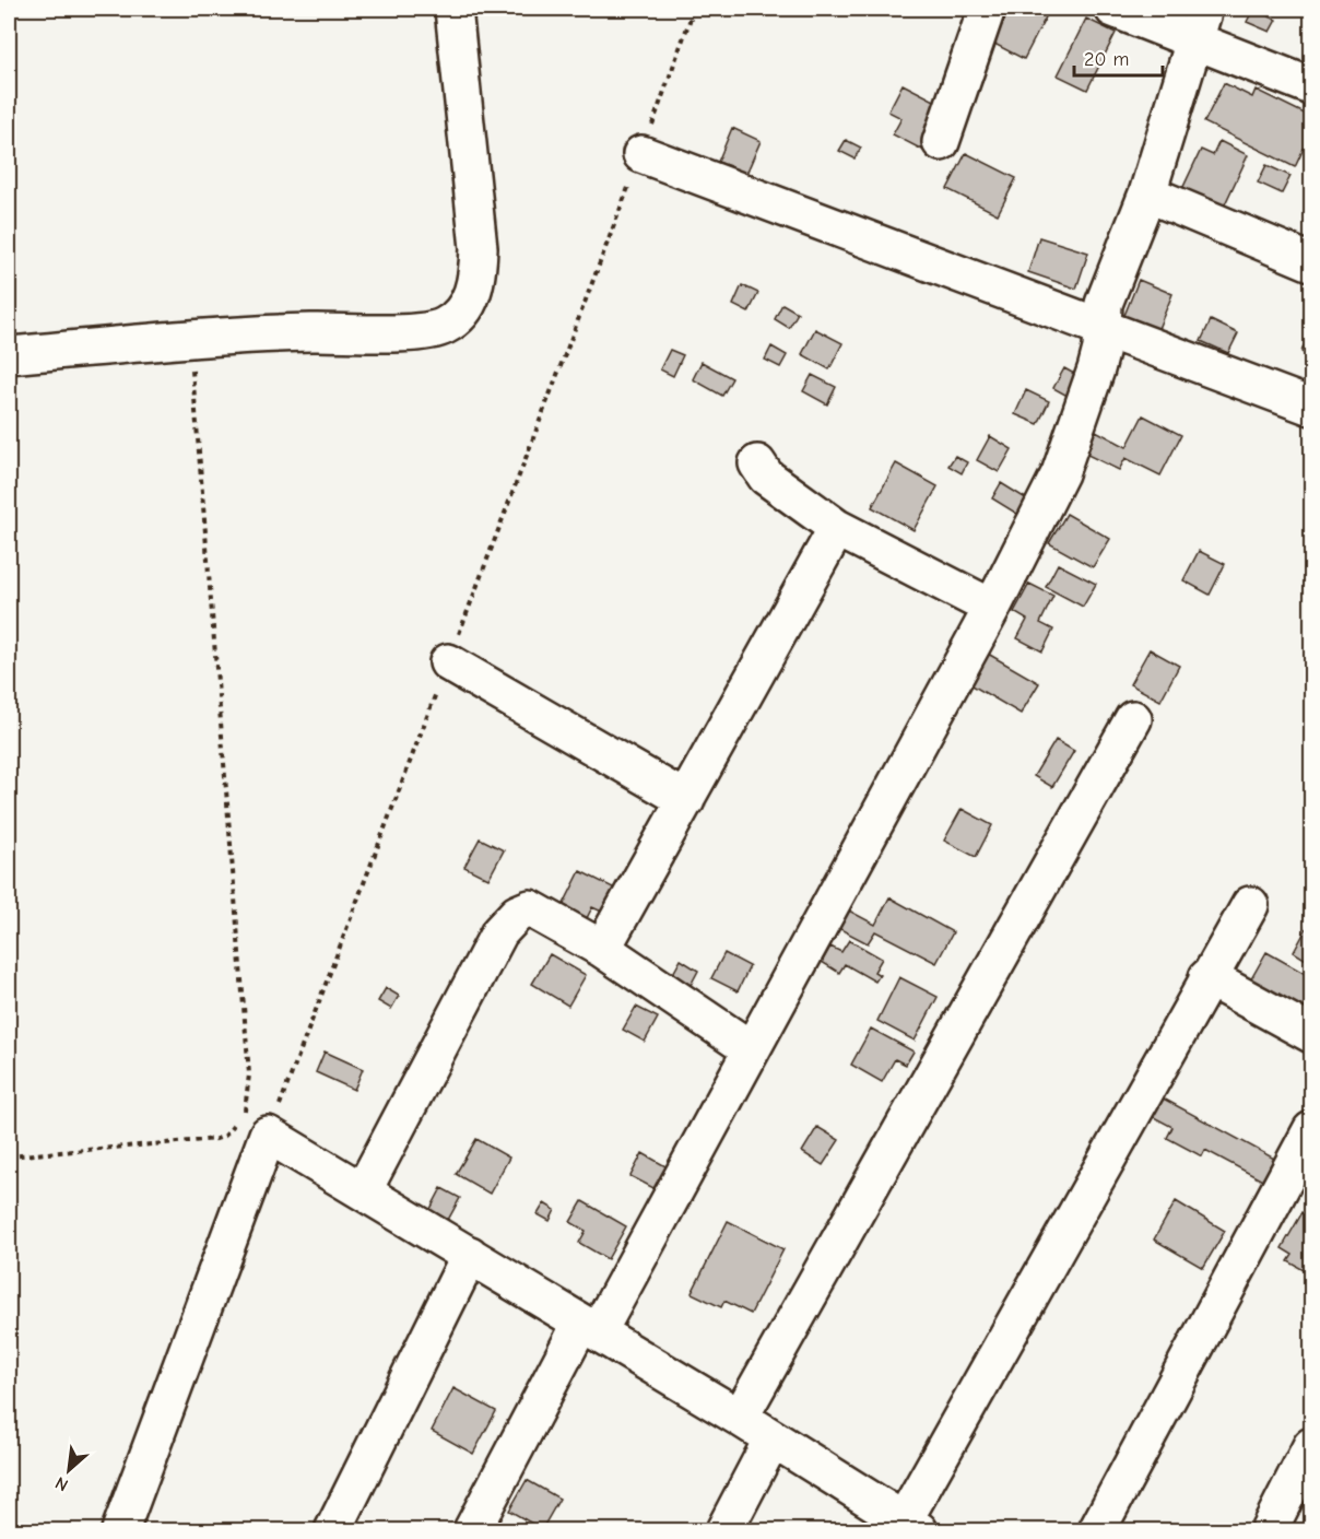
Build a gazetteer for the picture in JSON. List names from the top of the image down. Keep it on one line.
{"scale_bar":"20 m","north":"bottom left"}
